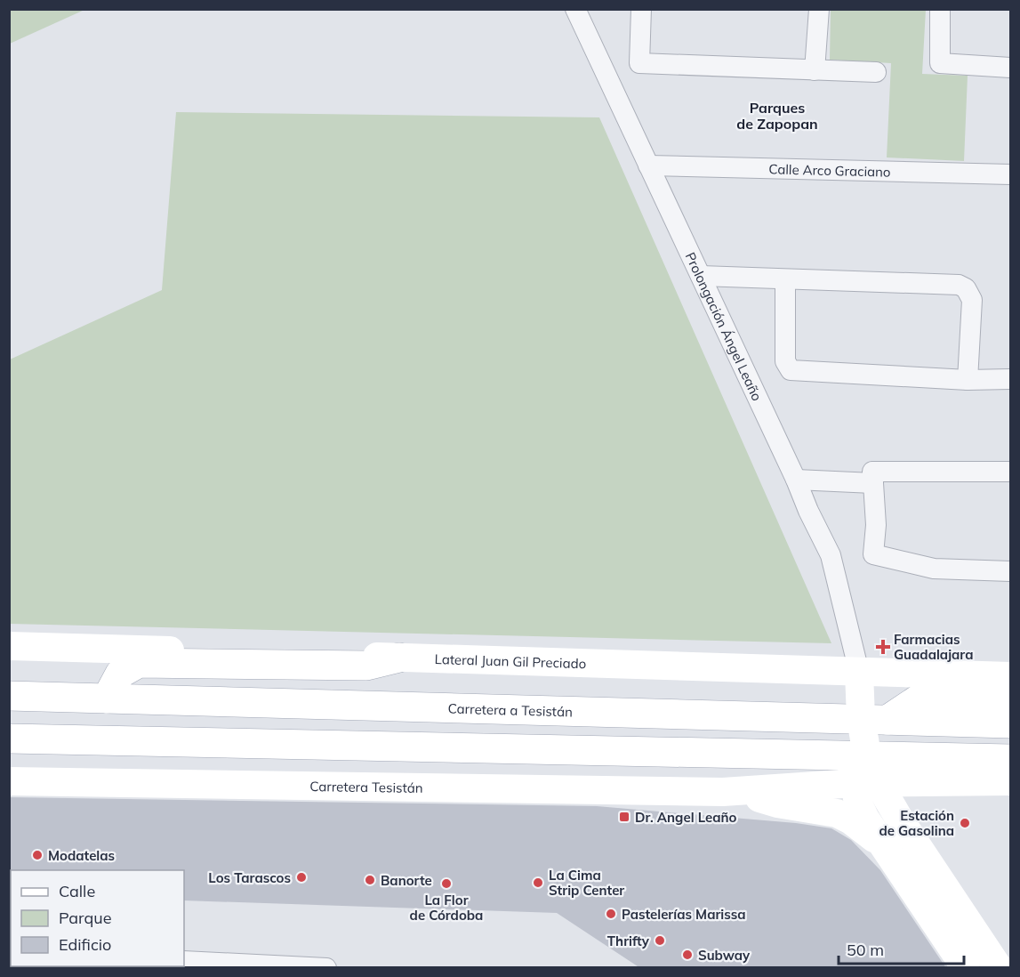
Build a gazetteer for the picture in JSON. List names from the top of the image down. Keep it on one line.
{"streets":{"main road":["Prolongación Ángel Leaño","Lateral Juan Gil Preciado","Carretera a Tesistán","Carretera Tesistán"],"street":["Calle Arco Graciano"]},"crossings":[["Calle Arco Graciano","Prolongación Ángel Leaño"],["Prolongación Ángel Leaño","Lateral Juan Gil Preciado"],["Prolongación Ángel Leaño","Carretera a Tesistán"]],"districts":["Parques de Zapopan"],"places":{"health":["Farmacias Guadalajara"],"transit":["Dr. Angel Leaño"],"other":["Estación de Gasolina","Modatelas","Los Tarascos","Banorte","La Cima Strip Center","La Flor de Córdoba","Pastelerías Marissa","Thrifty","Subway"]},"legend":["Calle","Parque","Edificio"],"scale_bar":"50 m"}
